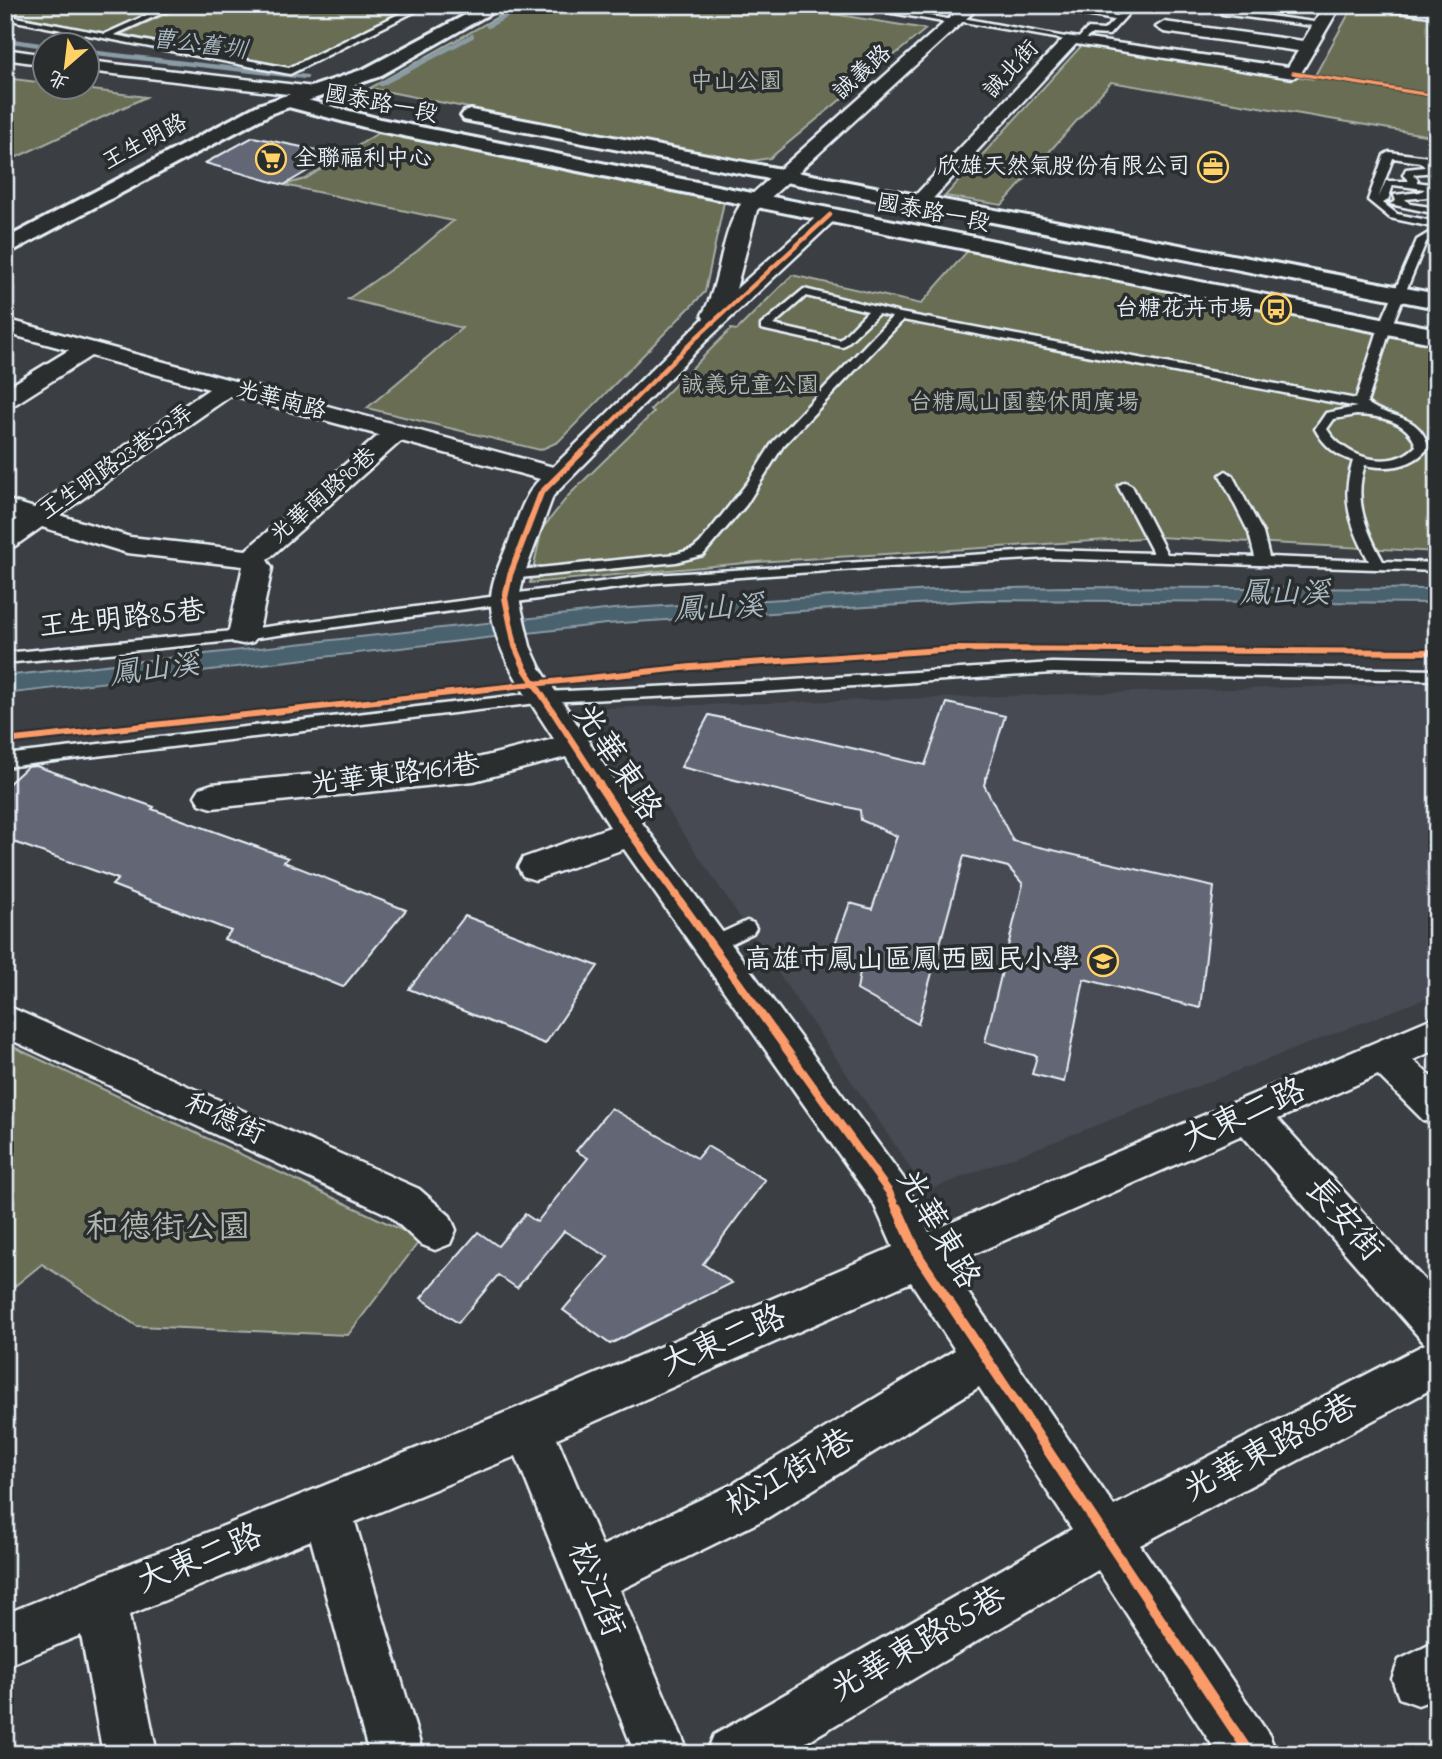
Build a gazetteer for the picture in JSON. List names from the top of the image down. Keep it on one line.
{"streets":{"street":["誠北街","誠義路","國泰路一段","王生明路","光華南路","王生明路23巷22弄","光華南路90巷","光華東路","光華東路161巷","大東二路","和德街","長安街","光華東路86巷","松江街1巷","松江街","光華東路85巷"],"lane":["王生明路85巷"]},"crossings":[["誠北街","國泰路一段"],["誠義路","國泰路一段"],["國泰路一段","王生明路"],["光華南路","王生明路23巷22弄"],["光華南路","光華南路90巷"],["王生明路85巷","光華東路"],["光華東路","光華東路161巷"],["光華東路","大東二路"],["光華東路","光華東路86巷"],["光華東路","松江街1巷"],["光華東路","光華東路85巷"],["大東二路","長安街"],["大東二路","松江街"],["光華東路86巷","光華東路85巷"],["松江街1巷","松江街"]],"water":["曹公舊圳","鳳山溪"],"parks":["中山公園","誠義兒童公園","台糖鳳山園藝休閒廣場","和德街公園"],"places":{"supermarket":["全聯福利中心"],"office":["欣雄天然氣股份有限公司"],"bus stop":["台糖花卉市場"],"school or university":["高雄市鳳山區鳳西國民小學"]},"north":"bottom left"}
